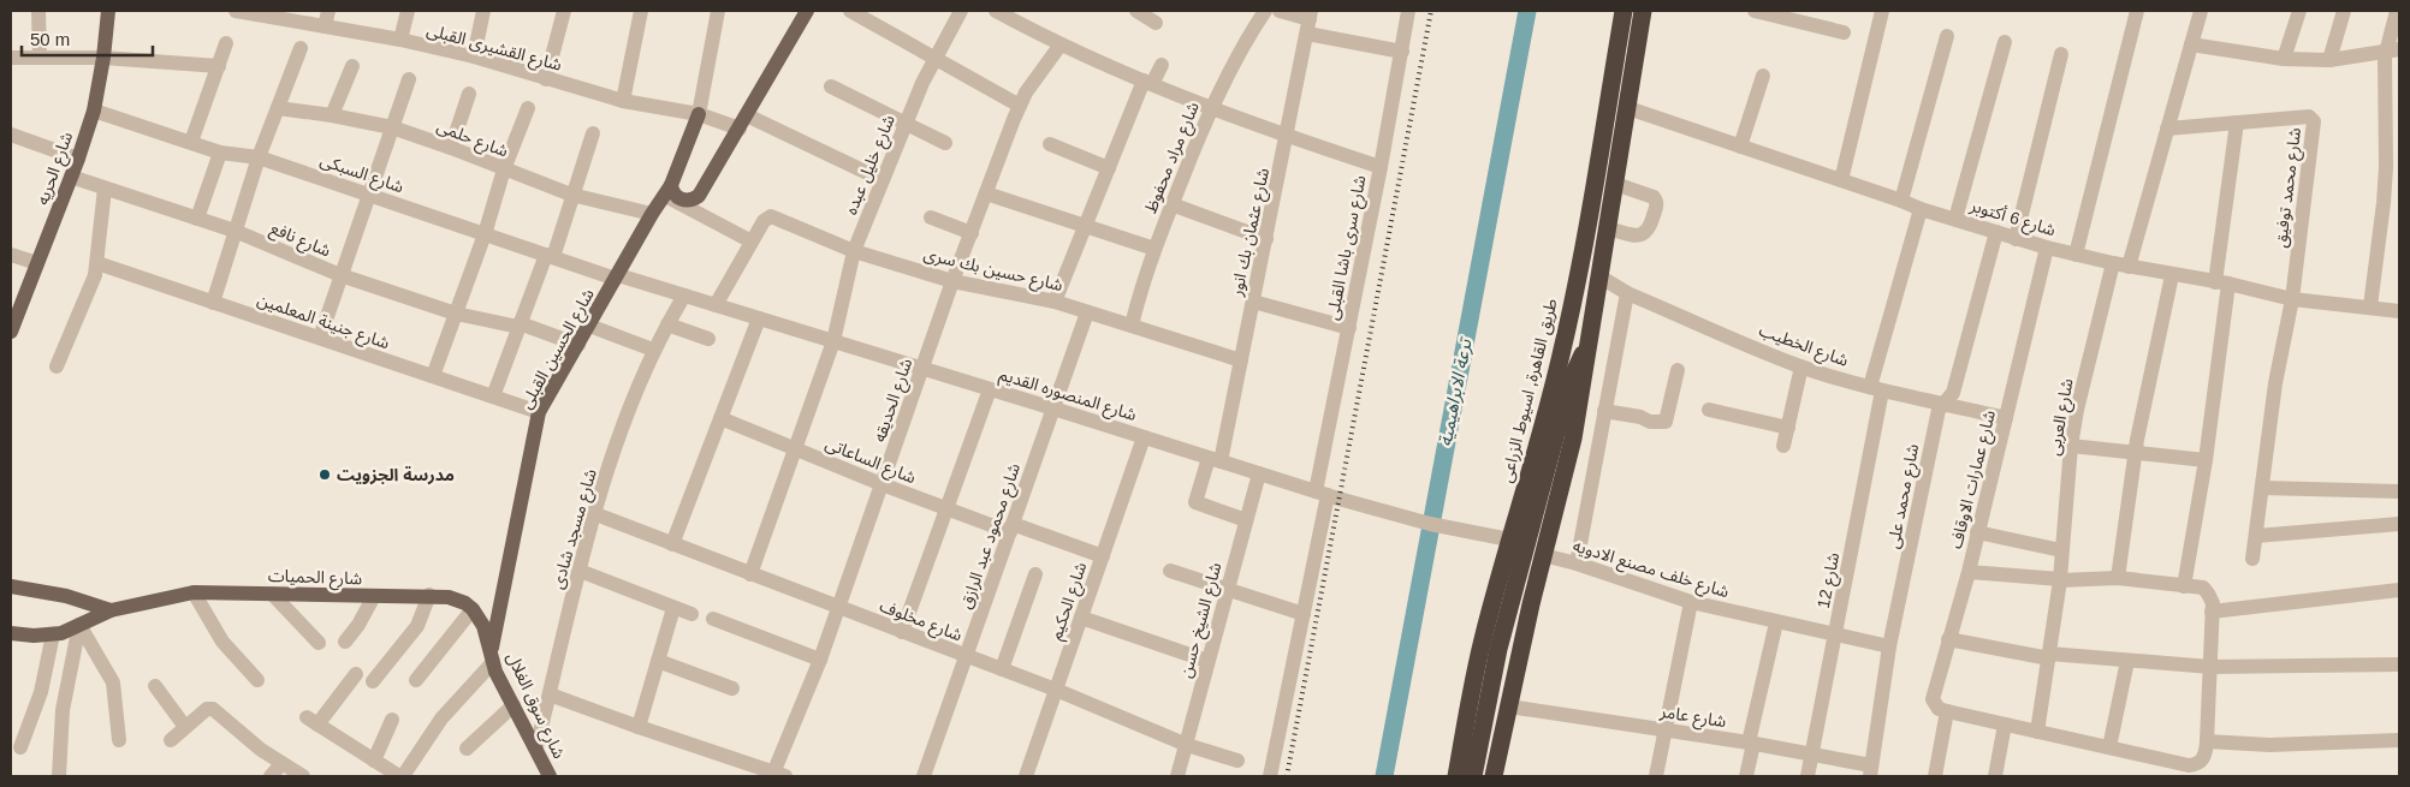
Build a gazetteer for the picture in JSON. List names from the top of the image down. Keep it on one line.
{"streets":{"highway":["طريق القاهرة, اسيوط الزراعى"],"main road":["شارع الحريه","شارع الحسين القبلى","شارع الحميات","شارع سوق الغلال"],"street":["شارع القشيرى القبلى","شارع حلمى","شارع مراد محفوظ","شارع خليل عبده","شارع السبكى","شارع محمد توفيق","شارع 6 أكتوبر","شارع عثمان بك انور","شارع نافع","شارع سرى باشا القبلى","شارع حسين بك سرى","شارع جنينة المعلمين","شارع الخطيب","شارع المنصوره القديم","شارع الحديقه","شارع العربى","شارع الساعاتى","شارع عمارات الاوقاف","شارع محمد على","شارع مسجد شادى","شارع محمود عبد الرازق","شارع خلف مصنع الادويه","شارع 12","شارع الحكيم","شارع مخلوف","شارع الشيخ حسن","شارع عامر"]},"crossings":[["شارع القشيرى القبلى","شارع خليل عبده"],["شارع القشيرى القبلى","شارع الحسين القبلى"],["شارع حلمى","شارع الحسين القبلى"],["شارع مراد محفوظ","شارع حسين بك سرى"],["شارع خليل عبده","شارع حسين بك سرى"],["شارع خليل عبده","شارع المنصوره القديم"],["شارع خليل عبده","شارع الساعاتى"],["شارع خليل عبده","شارع مخلوف"],["شارع الحريه","شارع السبكى"],["شارع الحريه","شارع نافع"],["شارع السبكى","شارع الحسين القبلى"],["شارع السبكى","شارع المنصوره القديم"],["شارع محمد توفيق","شارع 6 أكتوبر"],["شارع 6 أكتوبر","شارع العربى"],["شارع 6 أكتوبر","شارع عمارات الاوقاف"],["شارع 6 أكتوبر","شارع محمد على"],["شارع 6 أكتوبر","شارع 12"],["شارع عثمان بك انور","شارع حسين بك سرى"],["شارع عثمان بك انور","شارع المنصوره القديم"],["شارع عثمان بك انور","شارع الشيخ حسن"],["شارع نافع","شارع الحسين القبلى"],["شارع سرى باشا القبلى","شارع المنصوره القديم"],["شارع حسين بك سرى","شارع الحديقه"],["شارع حسين بك سرى","شارع محمود عبد الرازق"],["شارع جنينة المعلمين","شارع الحسين القبلى"],["شارع الخطيب","شارع عمارات الاوقاف"],["شارع الخطيب","شارع محمد على"],["شارع الخطيب","شارع 12"],["شارع الحسين القبلى","شارع المنصوره القديم"],["شارع الحسين القبلى","شارع سوق الغلال"],["طريق القاهرة, اسيوط الزراعى","شارع المنصوره القديم"],["شارع المنصوره القديم","شارع الحديقه"],["شارع المنصوره القديم","شارع مسجد شادى"],["شارع المنصوره القديم","شارع محمود عبد الرازق"],["شارع المنصوره القديم","شارع الحكيم"],["شارع المنصوره القديم","شارع الشيخ حسن"],["شارع الحديقه","شارع الساعاتى"],["شارع الحديقه","شارع مخلوف"],["شارع الساعاتى","شارع محمود عبد الرازق"],["شارع الساعاتى","شارع الحكيم"],["شارع محمد على","شارع خلف مصنع الادويه"],["شارع محمد على","شارع عامر"],["شارع مسجد شادى","شارع مخلوف"],["شارع مسجد شادى","شارع سوق الغلال"],["شارع محمود عبد الرازق","شارع مخلوف"],["شارع خلف مصنع الادويه","شارع 12"],["شارع 12","شارع عامر"],["شارع الحكيم","شارع مخلوف"],["شارع مخلوف","شارع الشيخ حسن"]],"water":["ترعة الابراهيمية"],"places":["مدرسة الجزويت"],"scale_bar":"50 m"}
